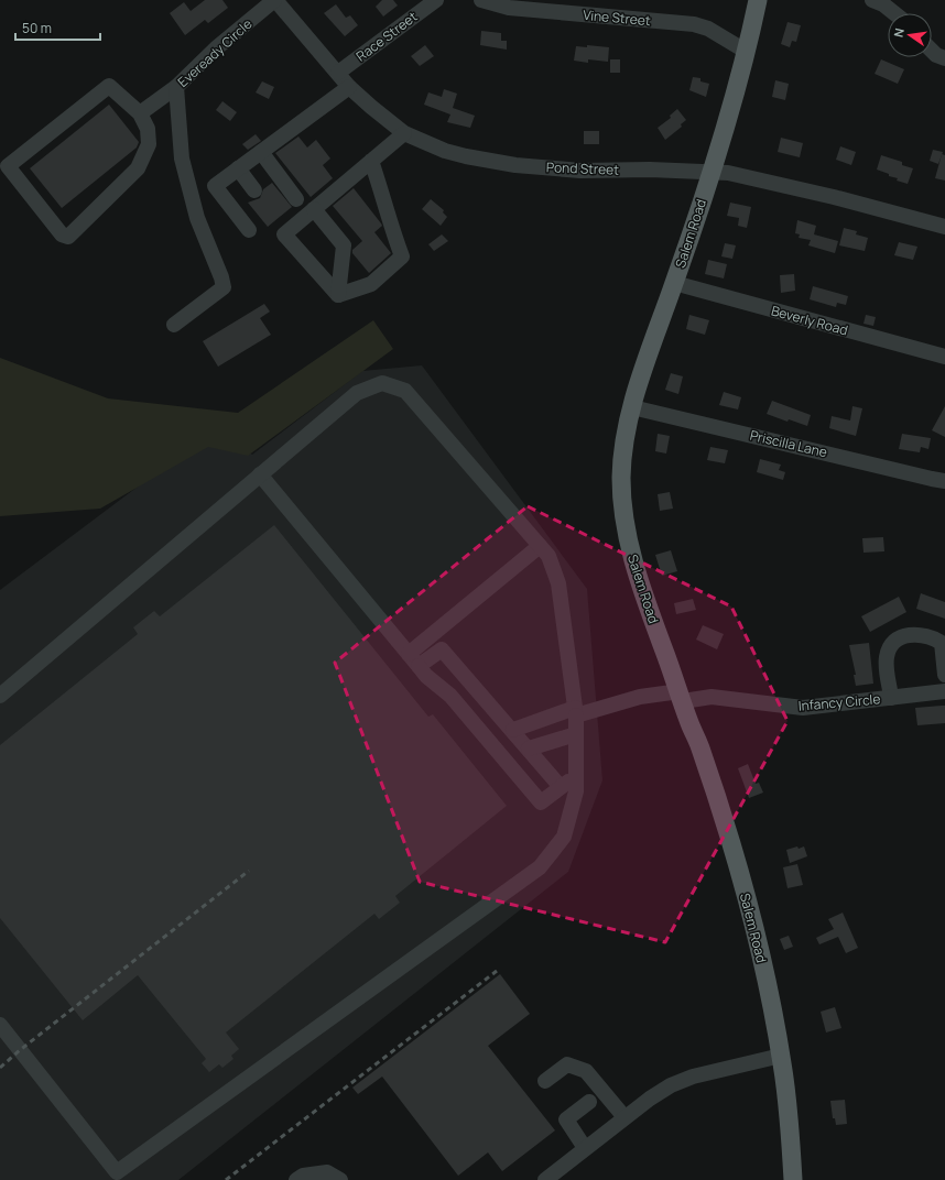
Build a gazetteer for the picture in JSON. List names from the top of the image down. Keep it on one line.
{"streets":{"main road":["Salem Road"],"street":["Vine Street","Race Street","Eveready Circle","Pond Street","Beverly Road","Priscilla Lane","Infancy Circle"]},"crossings":[["Vine Street","Salem Road"],["Race Street","Pond Street"],["Eveready Circle","Pond Street"],["Pond Street","Salem Road"],["Salem Road","Beverly Road"],["Salem Road","Priscilla Lane"],["Salem Road","Infancy Circle"]],"scale_bar":"50 m","north":"left"}
